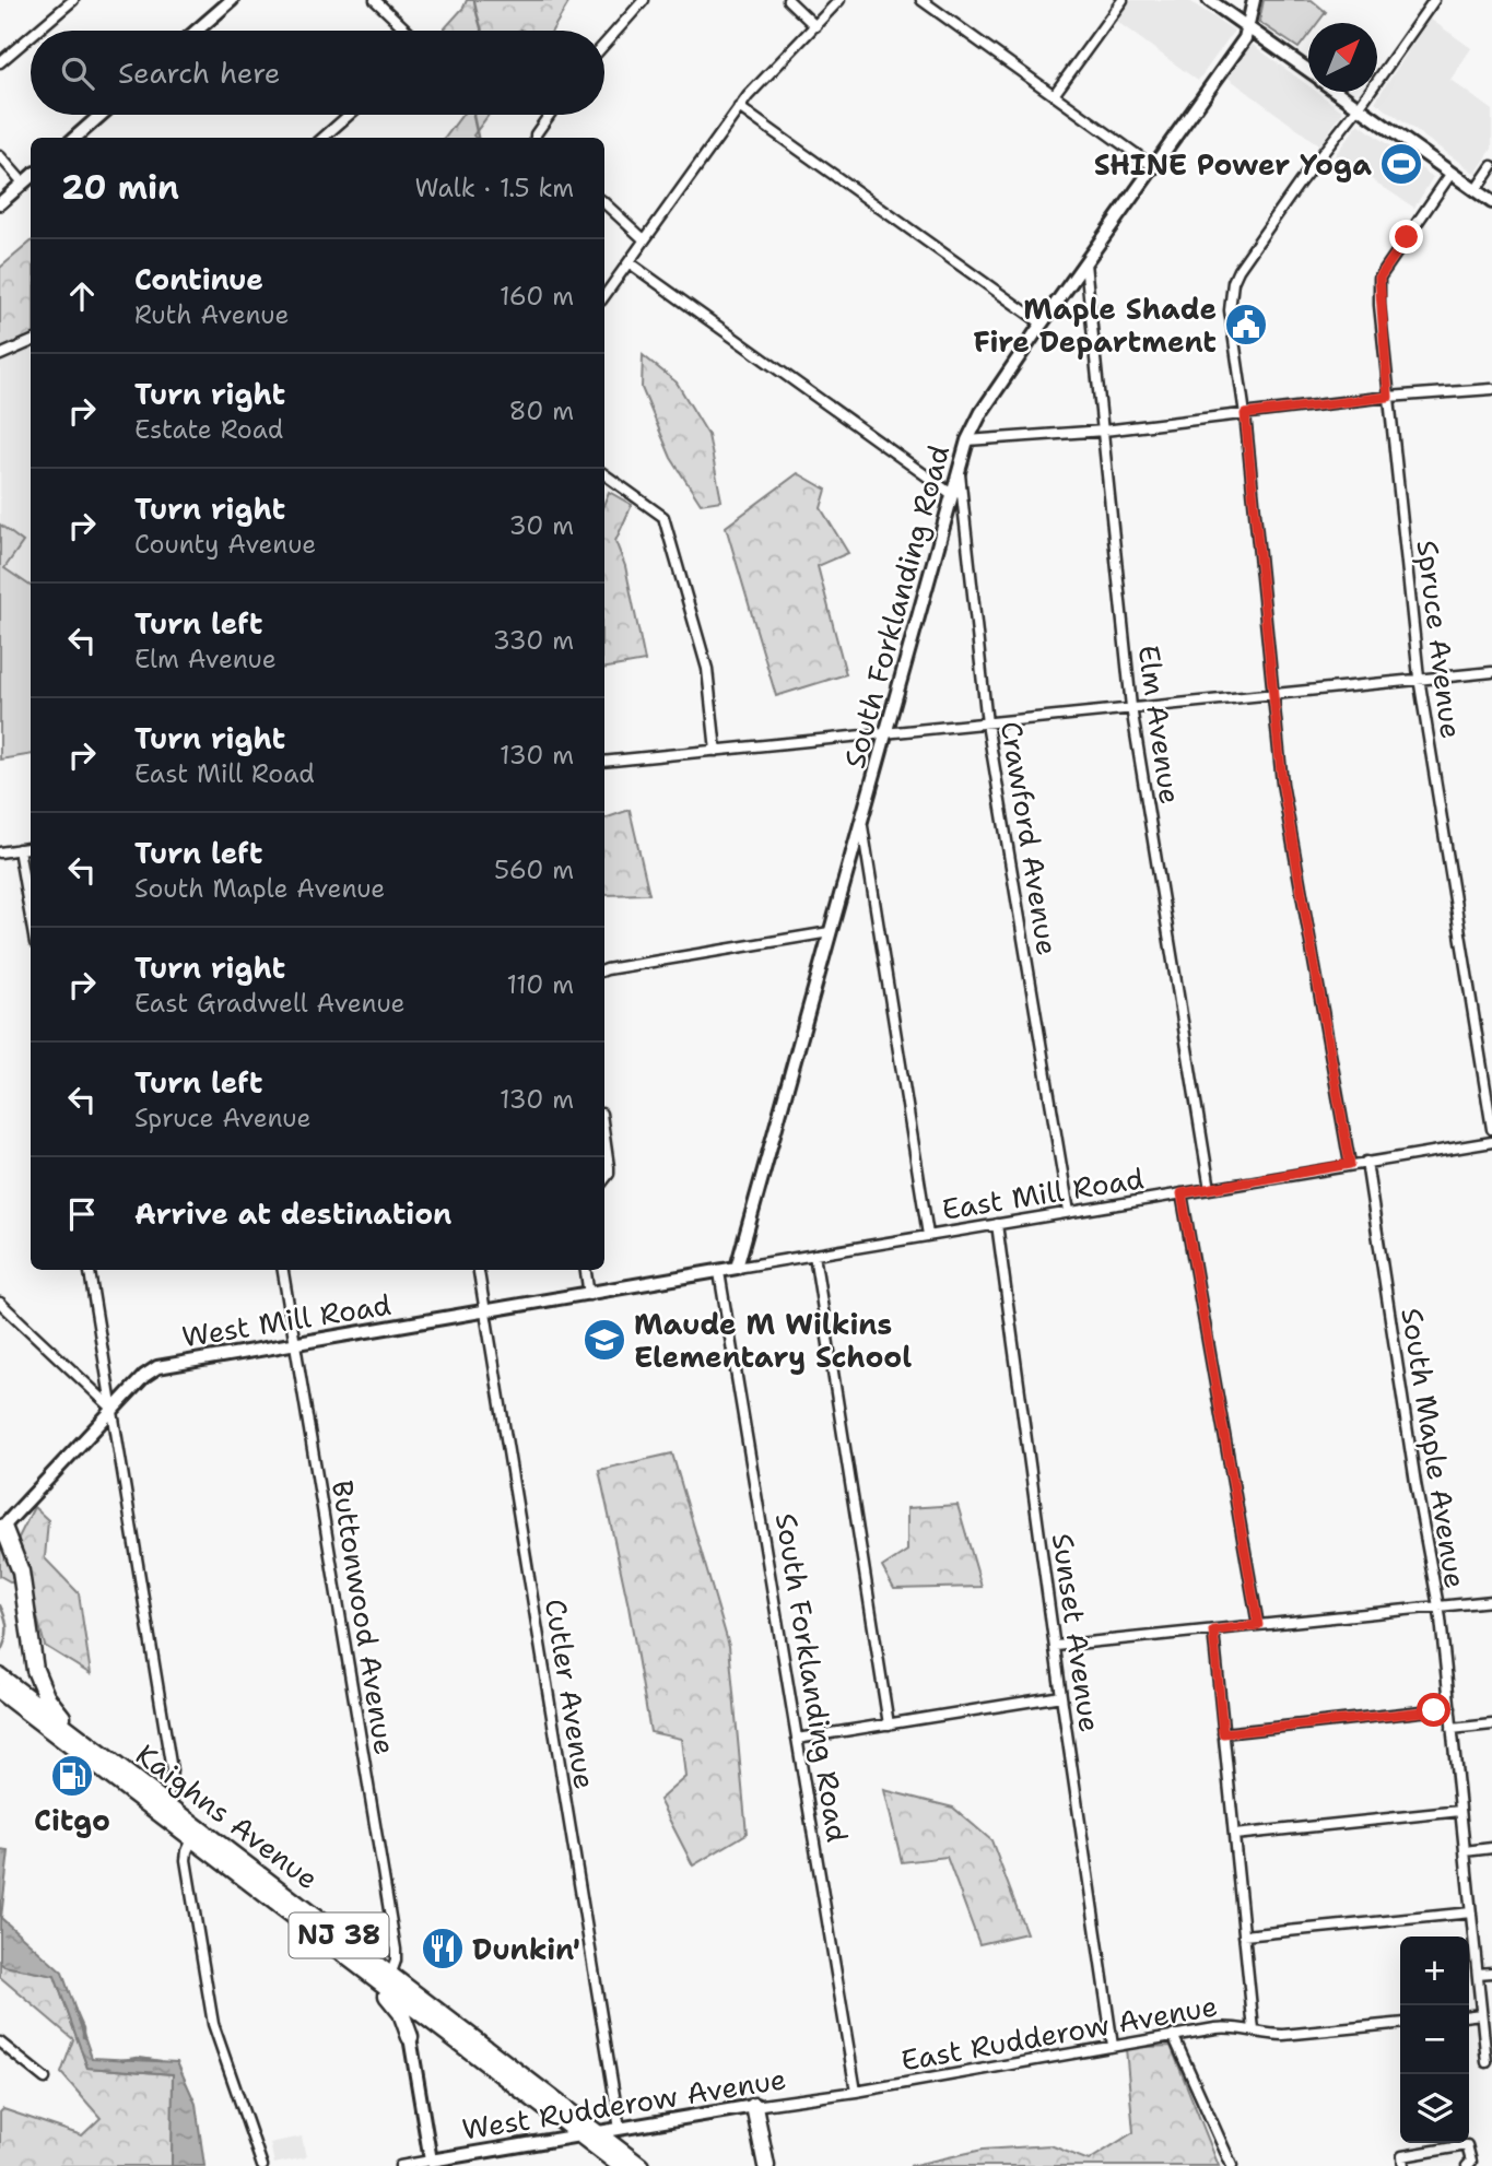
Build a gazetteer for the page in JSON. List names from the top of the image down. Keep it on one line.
{"streets":{"highway":["Kaighns Avenue","NJ 38"],"street":["South Forklanding Road","Spruce Avenue","Elm Avenue","Crawford Avenue","East Mill Road","West Mill Road","South Maple Avenue","Buttonwood Avenue","Sunset Avenue","Cutler Avenue","East Rudderow Avenue","West Rudderow Avenue"]},"crossings":[["South Forklanding Road","Elm Avenue"],["South Forklanding Road","Crawford Avenue"],["South Forklanding Road","East Mill Road"],["South Forklanding Road","West Mill Road"],["South Forklanding Road","East Rudderow Avenue"],["South Forklanding Road","West Rudderow Avenue"],["Elm Avenue","East Mill Road"],["Crawford Avenue","East Mill Road"],["East Mill Road","West Mill Road"],["East Mill Road","South Maple Avenue"],["East Mill Road","Sunset Avenue"],["West Mill Road","Buttonwood Avenue"],["West Mill Road","Cutler Avenue"],["Buttonwood Avenue","Kaighns Avenue"],["Sunset Avenue","East Rudderow Avenue"],["Cutler Avenue","West Rudderow Avenue"],["Kaighns Avenue","West Rudderow Avenue"],["East Rudderow Avenue","West Rudderow Avenue"]],"places":{"sports":["SHINE Power Yoga"],"public building":["Maple Shade Fire Department"],"school or university":["Maude M Wilkins Elementary School"],"fuel station":["Citgo"],"restaurant":["Dunkin'"]},"north":"top right","page":{"search":"Search here","heading":["20 min","Walk · 1.5 km"],"list":[["Continue","Ruth Avenue","160 m"],["Turn right","Estate Road","80 m"],["Turn right","County Avenue","30 m"],["Turn left","Elm Avenue","330 m"],["Turn right","East Mill Road","130 m"],["Turn left","South Maple Avenue","560 m"],["Turn right","East Gradwell Avenue","110 m"],["Turn left","Spruce Avenue","130 m"],"Arrive at destination"],"map_buttons":["+","−"]}}
